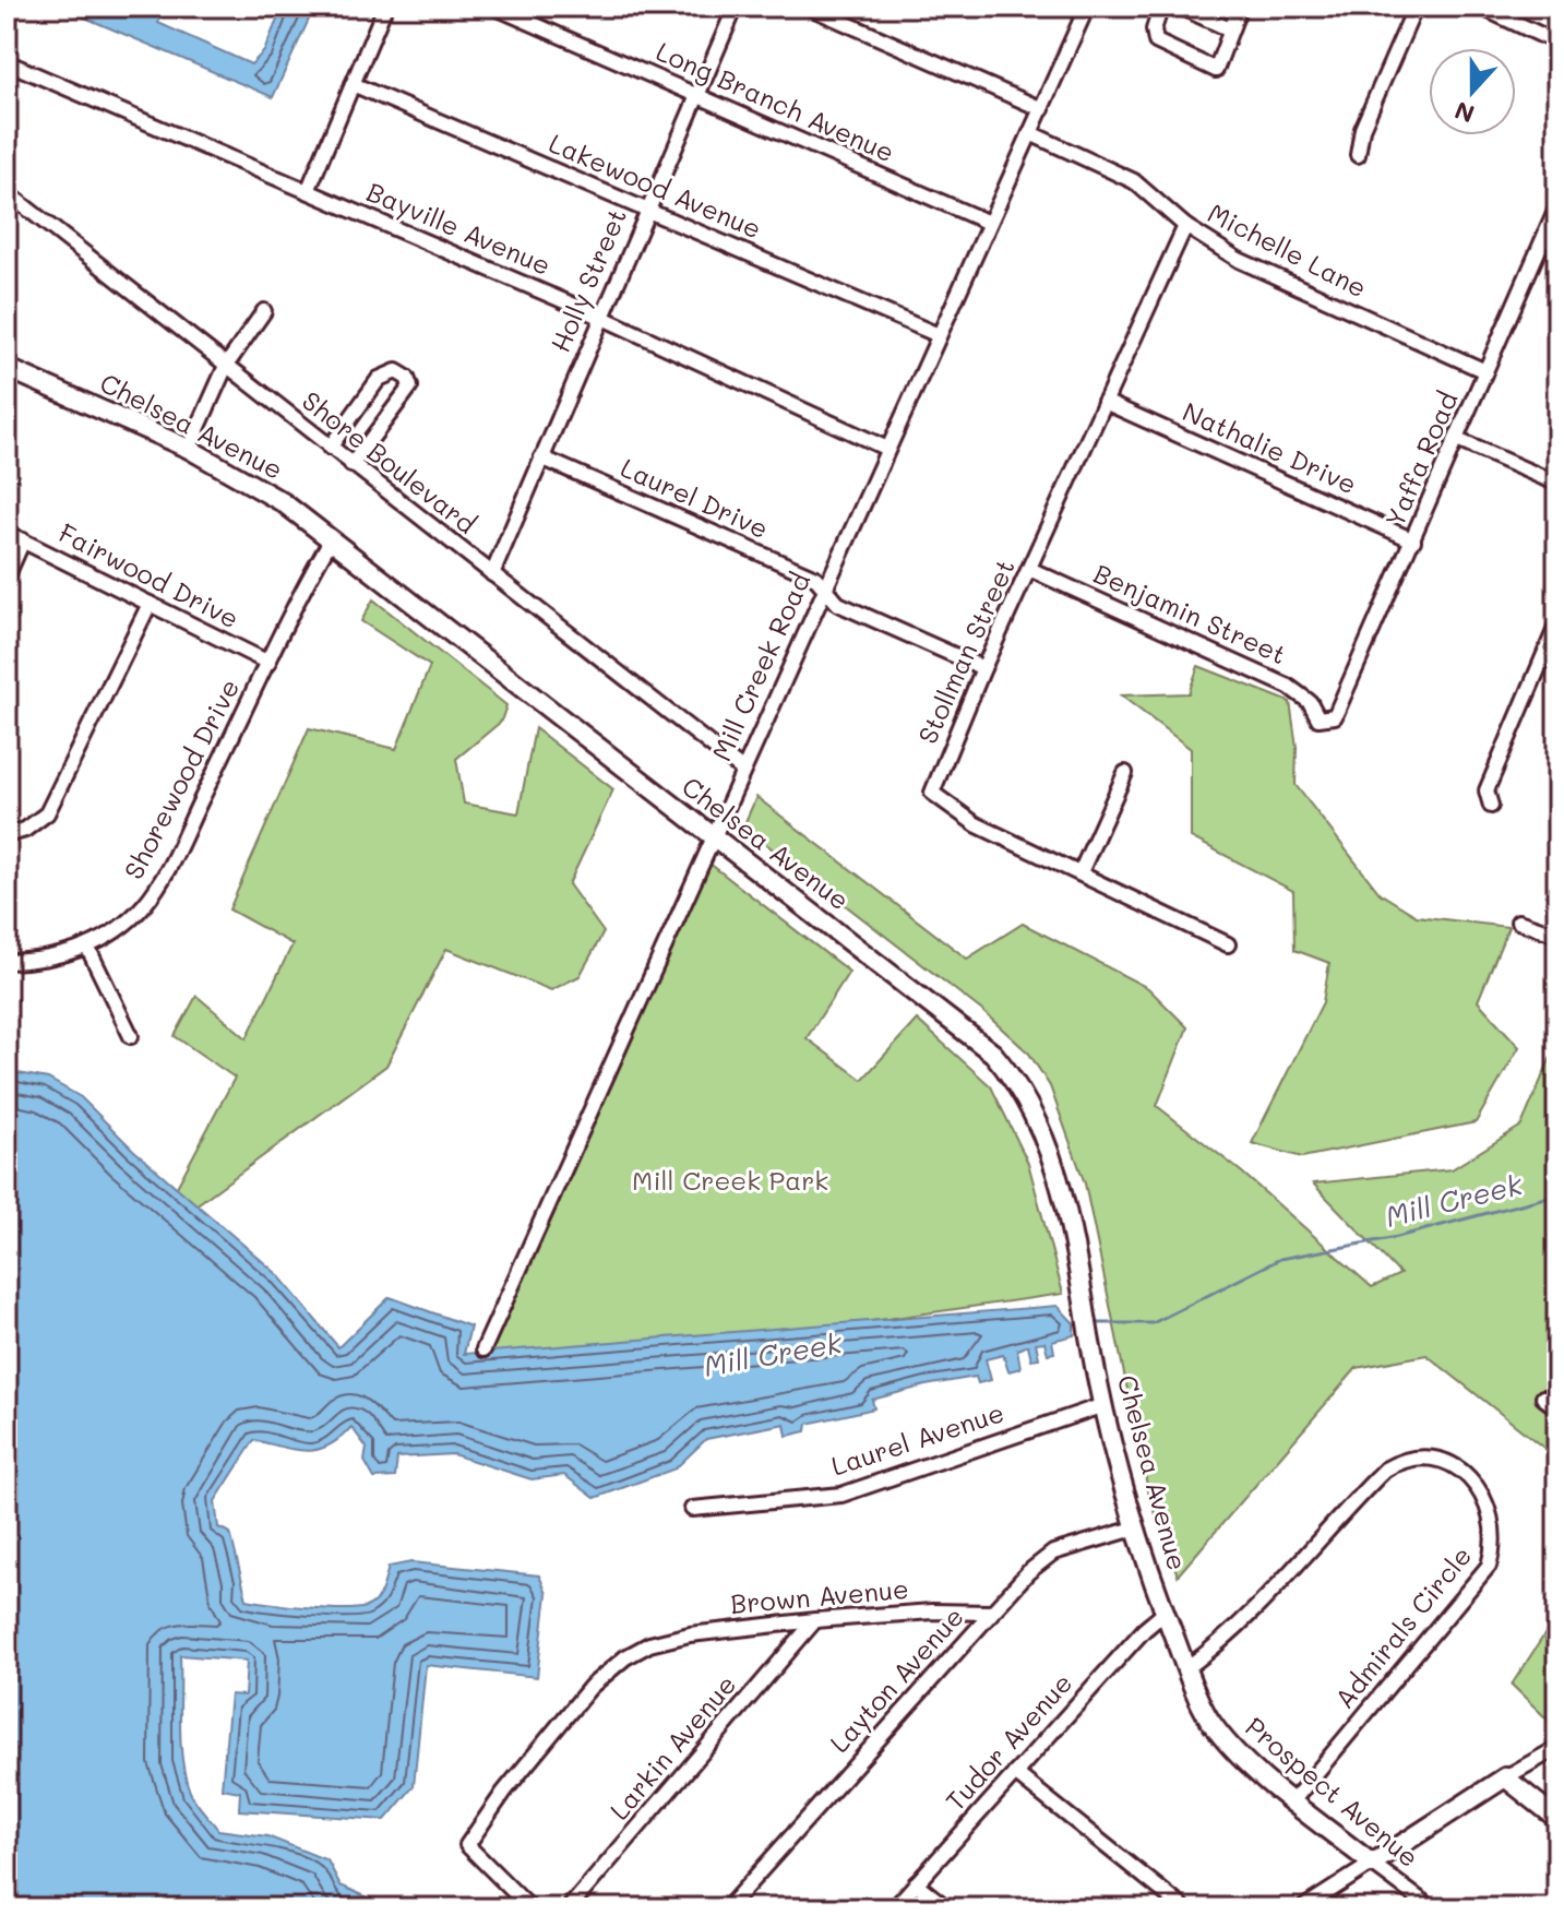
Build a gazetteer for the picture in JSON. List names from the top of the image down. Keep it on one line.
{"streets":{"main road":["Chelsea Avenue","Prospect Avenue"],"street":["Long Branch Avenue","Lakewood Avenue","Bayville Avenue","Michelle Lane","Holly Street","Nathalie Drive","Yaffa Road","Shore Boulevard","Laurel Drive","Fairwood Drive","Benjamin Street","Stollman Street","Mill Creek Road","Shorewood Drive","Laurel Avenue","Brown Avenue","Admirals Circle","Layton Avenue","Tudor Avenue","Larkin Avenue"]},"crossings":[["Long Branch Avenue","Holly Street"],["Long Branch Avenue","Mill Creek Road"],["Lakewood Avenue","Holly Street"],["Lakewood Avenue","Mill Creek Road"],["Bayville Avenue","Holly Street"],["Bayville Avenue","Mill Creek Road"],["Michelle Lane","Yaffa Road"],["Michelle Lane","Stollman Street"],["Michelle Lane","Mill Creek Road"],["Holly Street","Shore Boulevard"],["Holly Street","Laurel Drive"],["Chelsea Avenue","Mill Creek Road"],["Chelsea Avenue","Shorewood Drive"],["Chelsea Avenue","Laurel Avenue"],["Chelsea Avenue","Layton Avenue"],["Chelsea Avenue","Tudor Avenue"],["Chelsea Avenue","Prospect Avenue"],["Nathalie Drive","Yaffa Road"],["Nathalie Drive","Stollman Street"],["Yaffa Road","Benjamin Street"],["Shore Boulevard","Mill Creek Road"],["Laurel Drive","Stollman Street"],["Laurel Drive","Mill Creek Road"],["Fairwood Drive","Shorewood Drive"],["Benjamin Street","Stollman Street"],["Brown Avenue","Layton Avenue"],["Brown Avenue","Larkin Avenue"],["Admirals Circle","Prospect Avenue"],["Tudor Avenue","Prospect Avenue"]],"water":["Mill Creek"],"parks":["Mill Creek Park"],"north":"bottom"}
